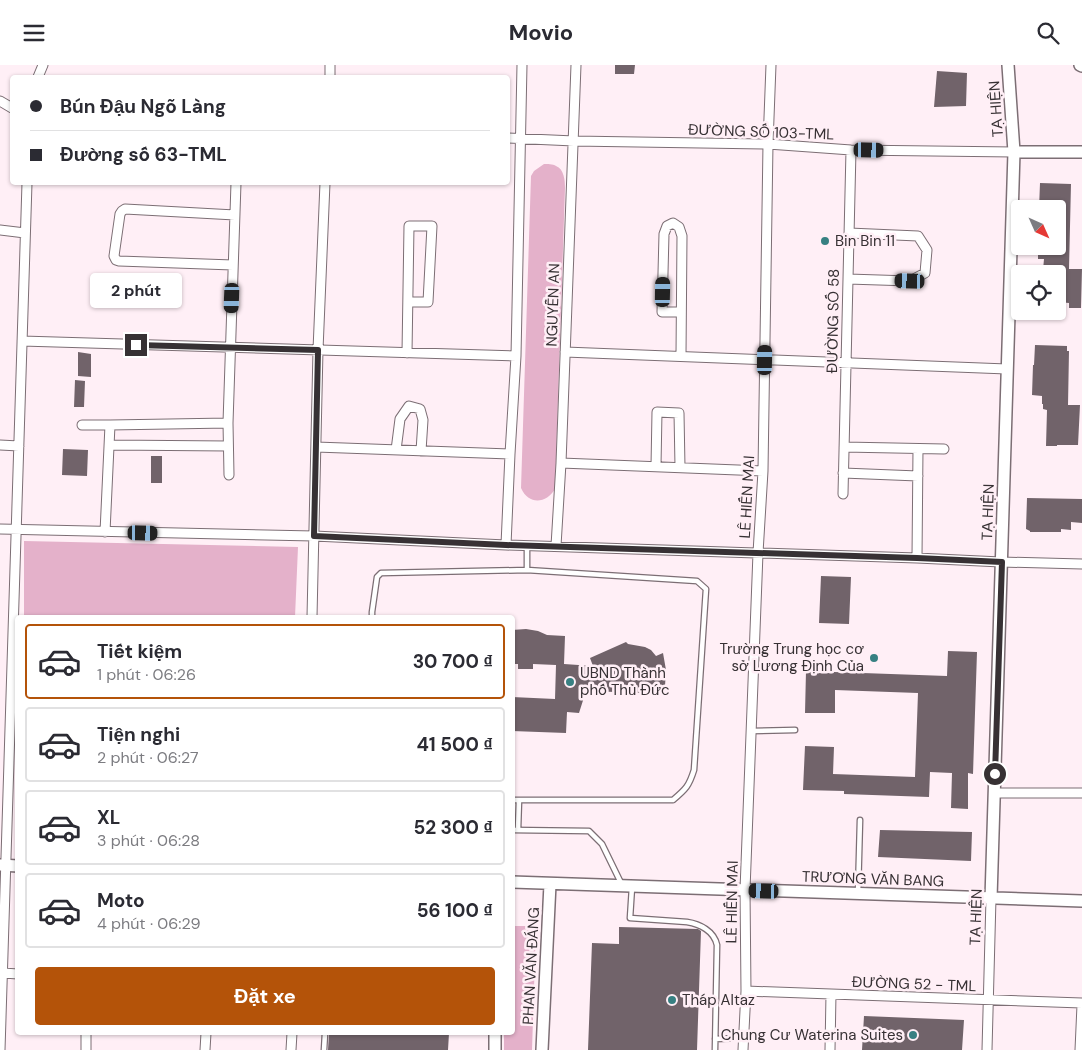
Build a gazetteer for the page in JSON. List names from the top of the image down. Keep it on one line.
{"streets":{"street":["TẠ HIỆN","ĐƯỜNG SỐ 103-TML","NGUYỄN AN","ĐƯỜNG SỐ 58","LÊ HIẾN MAI","TRƯƠNG VĂN BANG","PHAN VĂN ĐÁNG","ĐƯỜNG 52 - TML"]},"crossings":[["TẠ HIỆN","ĐƯỜNG SỐ 103-TML"],["TẠ HIỆN","TRƯƠNG VĂN BANG"],["TẠ HIỆN","ĐƯỜNG 52 - TML"],["ĐƯỜNG SỐ 103-TML","NGUYỄN AN"],["ĐƯỜNG SỐ 103-TML","ĐƯỜNG SỐ 58"],["ĐƯỜNG SỐ 103-TML","LÊ HIẾN MAI"],["LÊ HIẾN MAI","TRƯƠNG VĂN BANG"],["LÊ HIẾN MAI","ĐƯỜNG 52 - TML"],["TRƯƠNG VĂN BANG","PHAN VĂN ĐÁNG"]],"places":["Bin Bin 11","Trường Trung học cơ sở Lương Định Của","UBND Thành phố Thủ Đức","Tháp Altaz","Chung Cư Waterina Suites"],"north":"bottom right","page":{"header":"Movio","banner":["Bún Đậu Ngõ Làng","Đường số 63-TML"],"bubble":"2 phút","list":[{"name":"Tiết kiệm","note":"1 phút · 06:26","value":"30 700 ₫"},{"name":"Tiện nghi","note":"2 phút · 06:27","value":"41 500 ₫"},{"name":"XL","note":"3 phút · 06:28","value":"52 300 ₫"},{"name":"Moto","note":"4 phút · 06:29","value":"56 100 ₫"}],"buttons":"Đặt xe"}}
